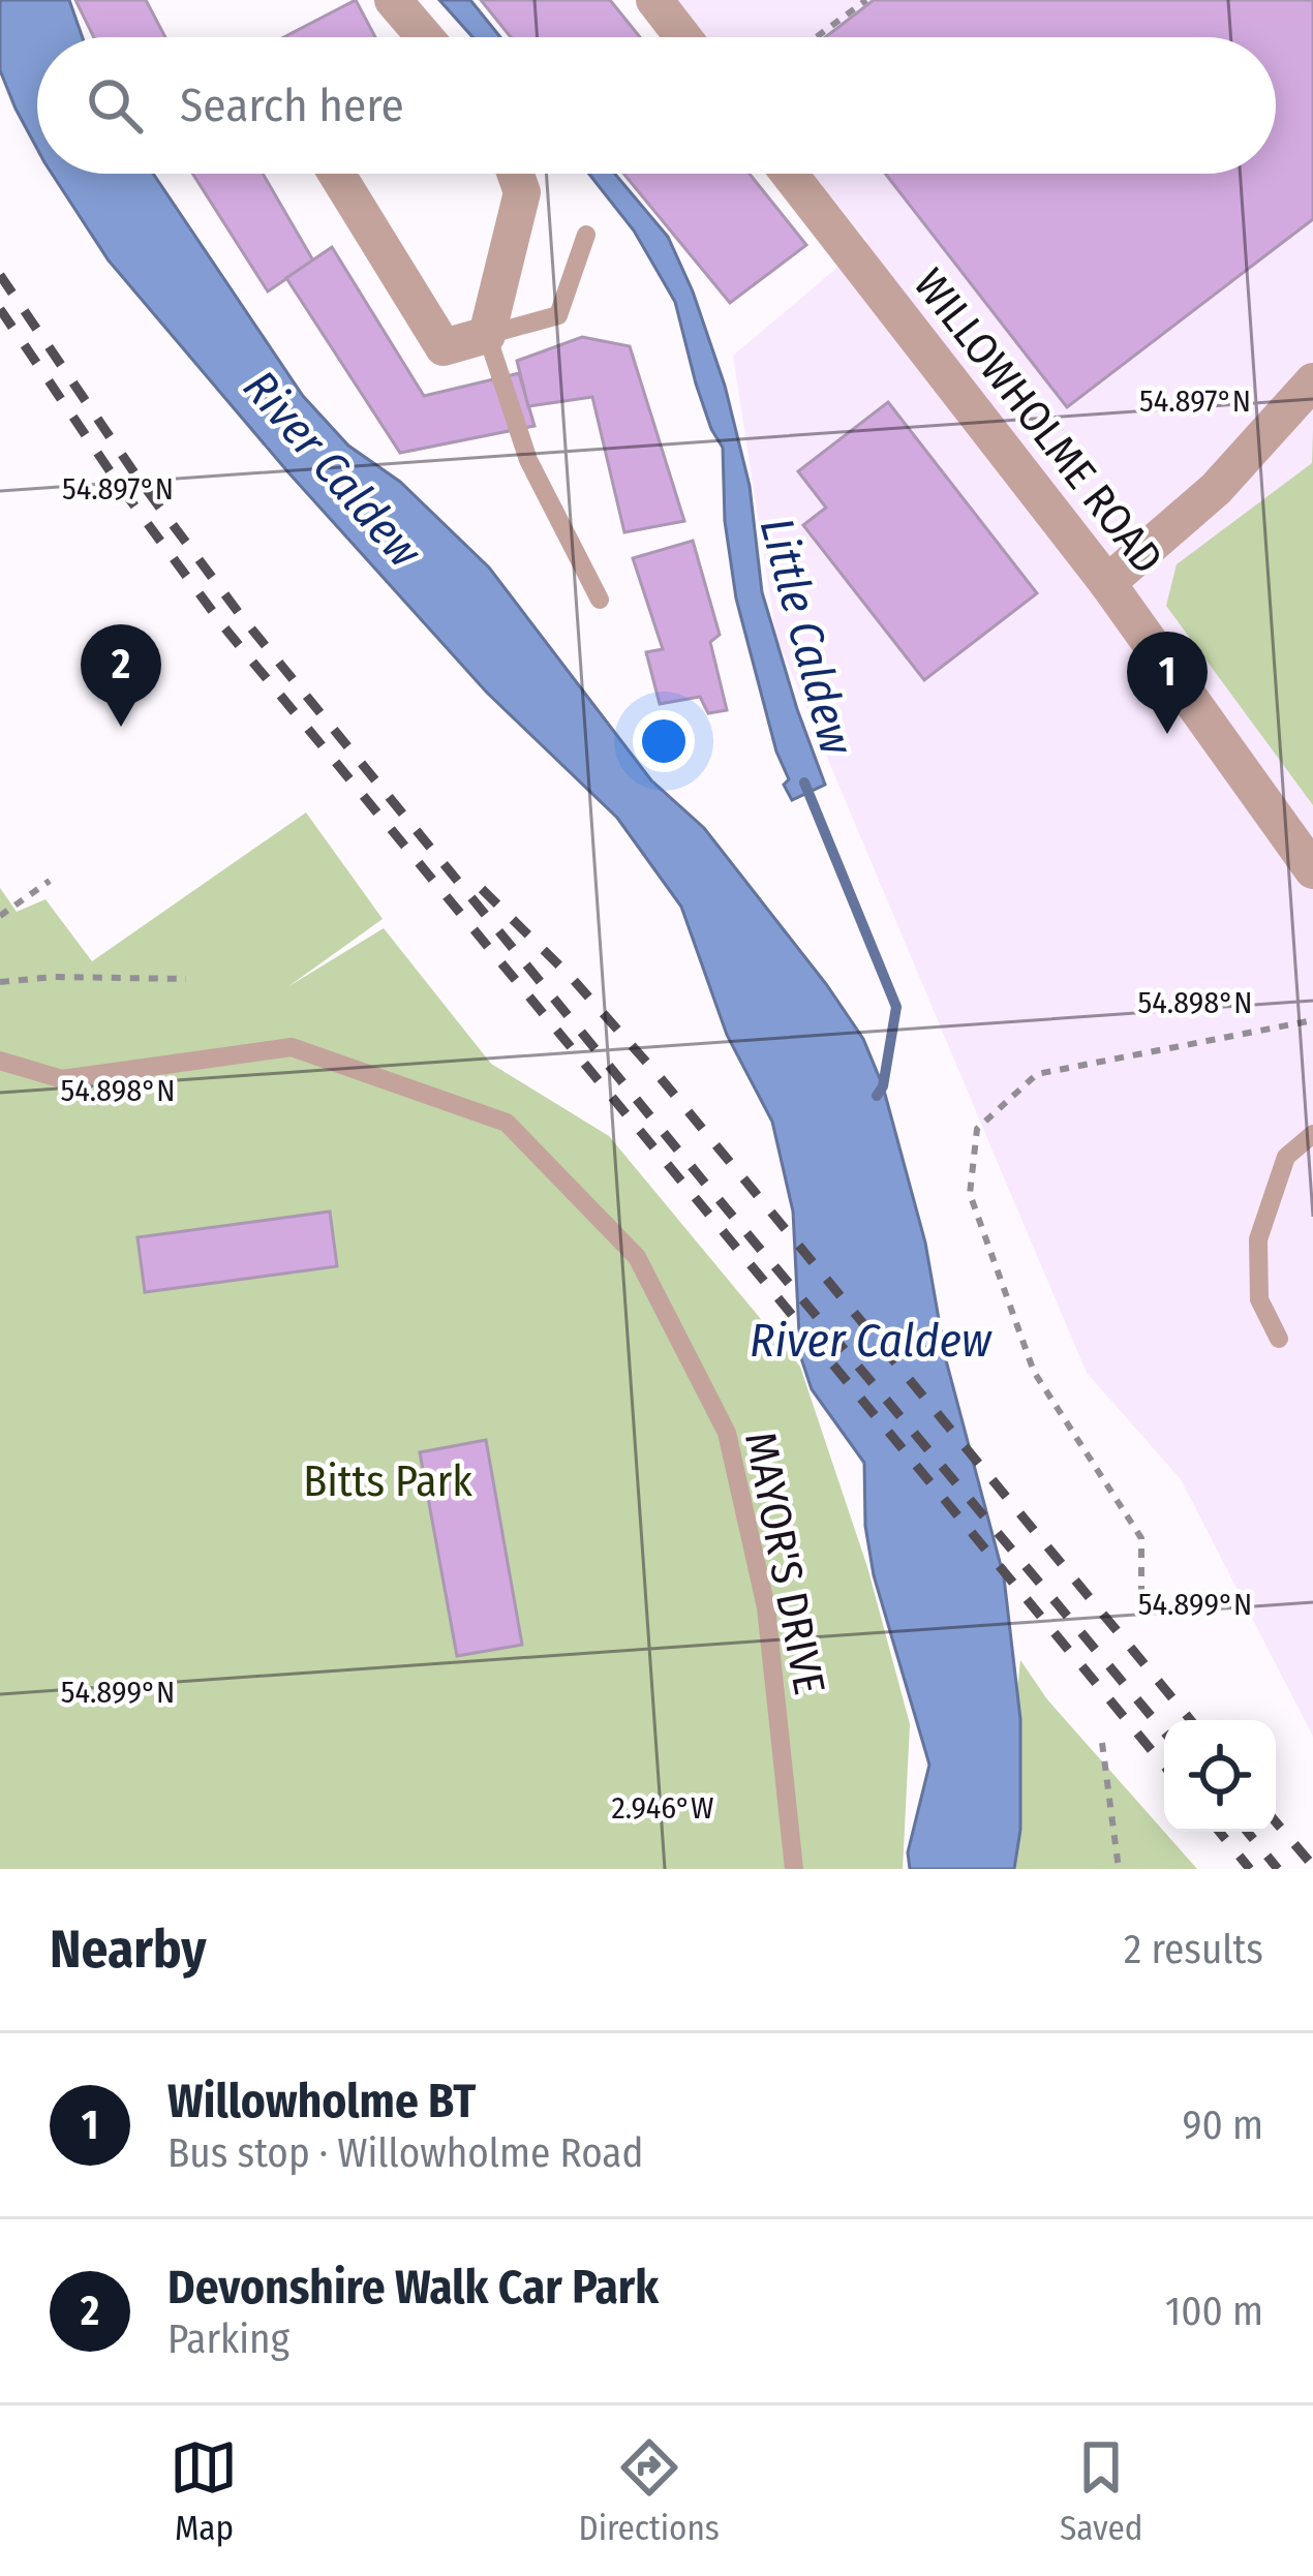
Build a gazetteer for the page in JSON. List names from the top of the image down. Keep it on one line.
{"streets":{"street":["WILLOWHOLME ROAD"],"lane":["MAYOR'S DRIVE"]},"water":["River Caldew","Little Caldew"],"parks":["Bitts Park"],"page":{"search":"Search here","pins":["2","1"],"heading":["Nearby","2 results"],"list":[{"mark":"1","name":"Willowholme BT","note":"Bus stop · Willowholme Road","value":"90 m"},{"mark":"2","name":"Devonshire Walk Car Park","note":"Parking","value":"100 m"}],"nav":["Map","Directions","Saved"]},"coordinates":["54.897°N","54.898°N","54.899°N","2.946°W"]}
